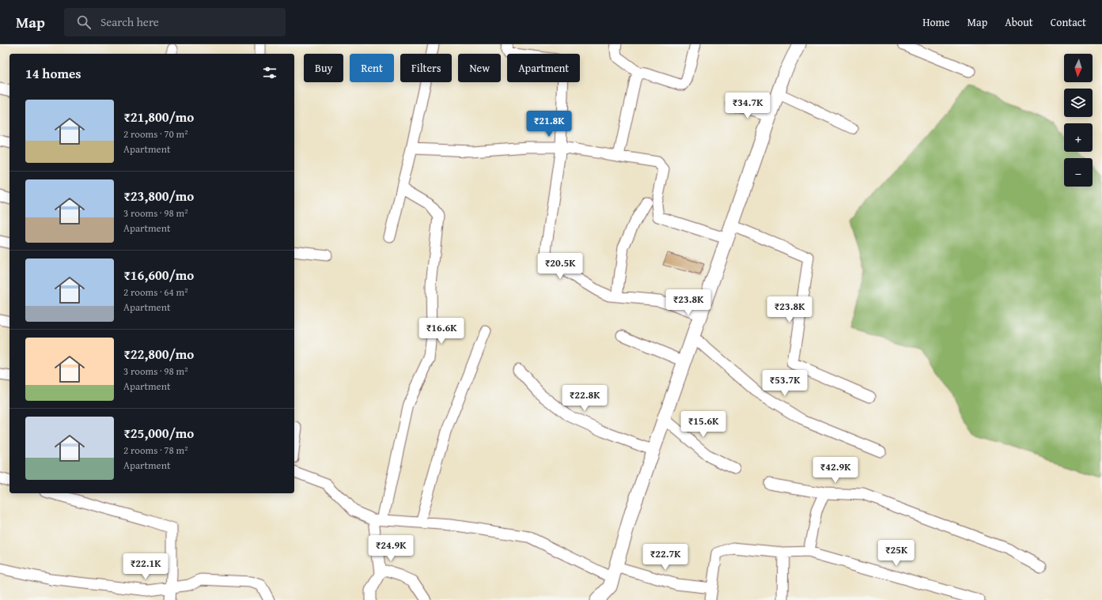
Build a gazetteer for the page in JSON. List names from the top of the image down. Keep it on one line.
{"north":"bottom","page":{"header":"Map","search":"Search here","nav":["Home","Map","About","Contact"],"map_buttons":["+","−"],"chip":["Buy","Rent","Filters","New","Apartment"],"heading":"14 homes","list":[{"name":"₹21,800/mo","note":"2 rooms · 70 m² · Apartment"},{"name":"₹23,800/mo","note":"3 rooms · 98 m² · Apartment"},{"name":"₹16,600/mo","note":"2 rooms · 64 m² · Apartment"},{"name":"₹22,800/mo","note":"3 rooms · 98 m² · Apartment"},{"name":"₹25,000/mo","note":"2 rooms · 78 m² · Apartment"}],"price":["₹34.7K","₹21.8K","₹20.5K","₹23.8K","₹23.8K","₹16.6K","₹53.7K","₹22.8K","₹15.6K","₹42.9K","₹24.9K","₹25K","₹22.7K","₹22.1K"]}}
